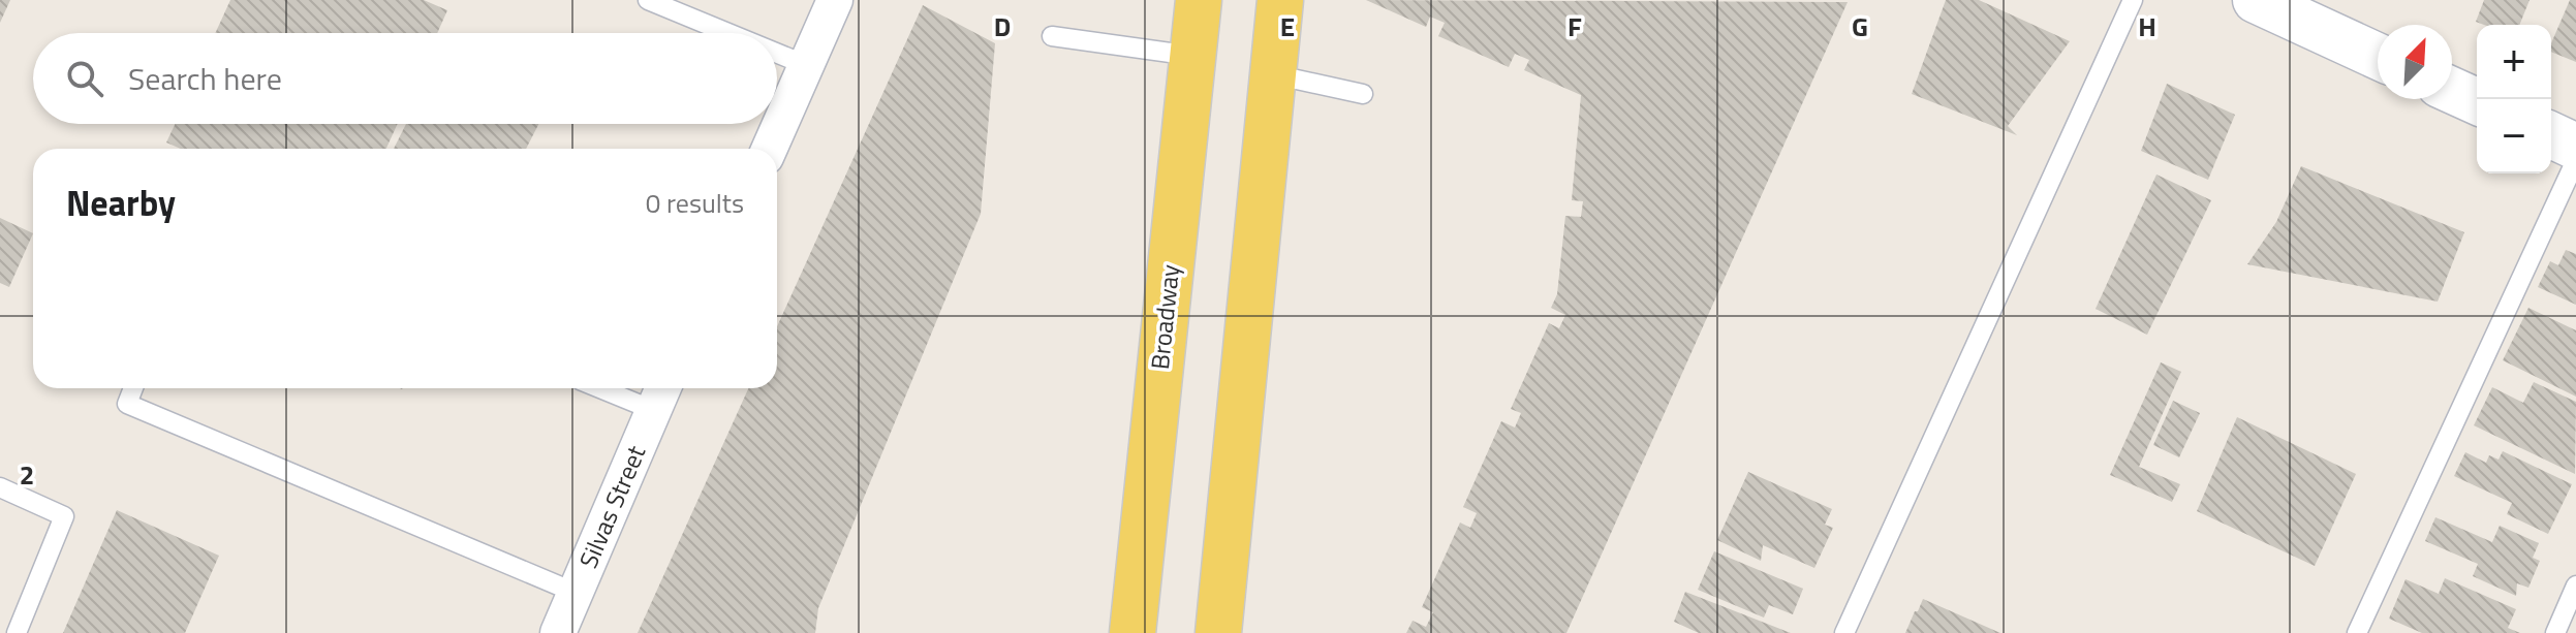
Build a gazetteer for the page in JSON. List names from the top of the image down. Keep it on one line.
{"streets":{"main road":["Broadway"],"street":["Silvas Street"]},"north":"top right","page":{"map_buttons":["+","−"],"search":"Search here","heading":["Nearby","0 results"]},"grid":{"columns":["D","E","F","G","H"],"rows":["2"]}}
